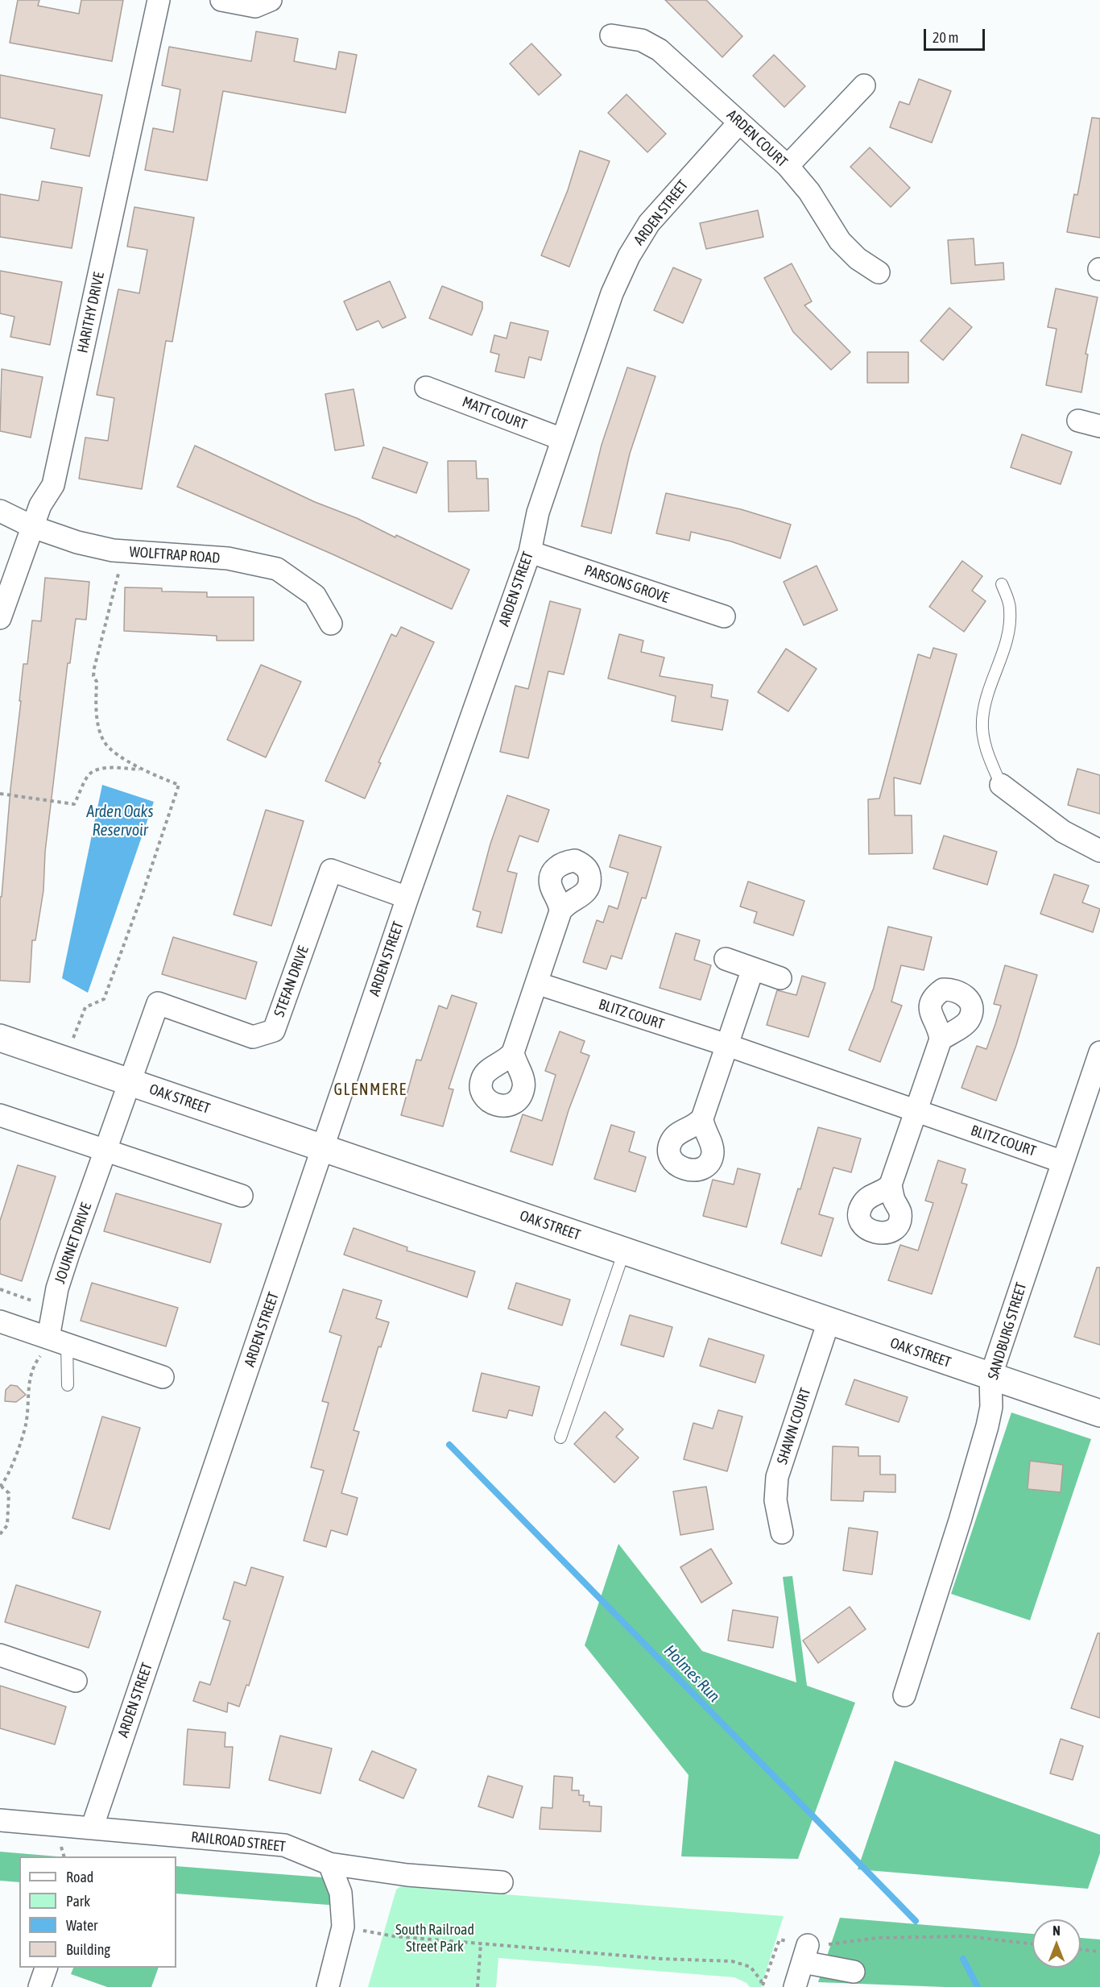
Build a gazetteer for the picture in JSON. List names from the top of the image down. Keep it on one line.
{"streets":{"street":["ARDEN COURT","ARDEN STREET","HARITHY DRIVE","MATT COURT","WOLFTRAP ROAD","PARSONS GROVE","STEFAN DRIVE","BLITZ COURT","OAK STREET","JOURNET DRIVE","SANDBURG STREET","SHAWN COURT","RAILROAD STREET"]},"crossings":[["ARDEN COURT","ARDEN STREET"],["ARDEN STREET","MATT COURT"],["ARDEN STREET","PARSONS GROVE"],["ARDEN STREET","STEFAN DRIVE"],["ARDEN STREET","OAK STREET"],["ARDEN STREET","RAILROAD STREET"],["HARITHY DRIVE","WOLFTRAP ROAD"],["STEFAN DRIVE","OAK STREET"],["STEFAN DRIVE","JOURNET DRIVE"],["BLITZ COURT","SANDBURG STREET"],["OAK STREET","JOURNET DRIVE"],["OAK STREET","SANDBURG STREET"],["OAK STREET","SHAWN COURT"]],"districts":["GLENMERE"],"water":["Arden Oaks Reservoir","Holmes Run"],"parks":["South Railroad Street Park"],"legend":["Road","Park","Water","Building"],"scale_bar":"20 m","north":"top"}
